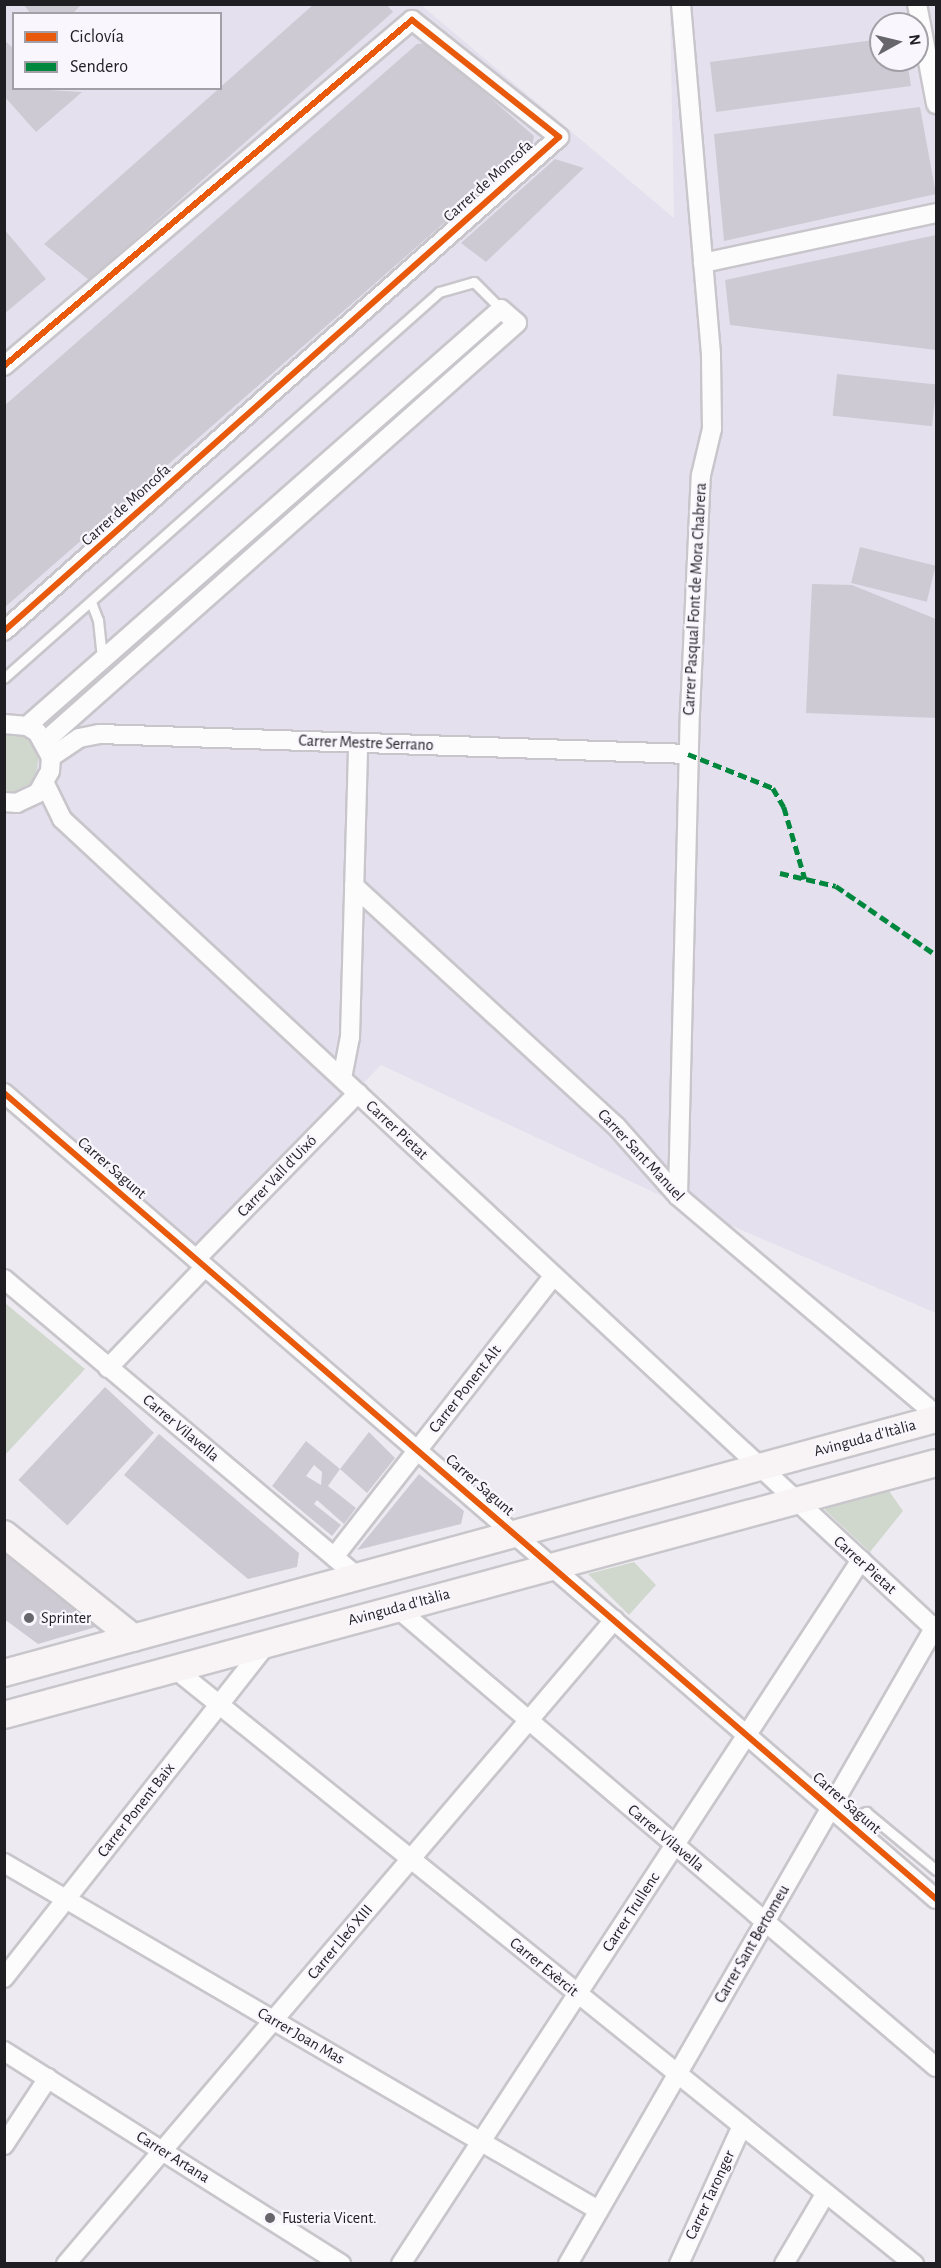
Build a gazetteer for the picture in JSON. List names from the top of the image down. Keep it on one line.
{"streets":{"main road":["Avinguda d'Itàlia"],"street":["Carrer de Moncofa","Carrer Pasqual Font de Mora Chabrera","Carrer Mestre Serrano","Carrer Pietat","Carrer Sant Manuel","Carrer Sagunt","Carrer Vall d'Uixó","Carrer Ponent Alt","Carrer Vilavella","Carrer Ponent Baix","Carrer Trullenc","Carrer Lleó XIII","Carrer Sant Bertomeu","Carrer Exèrcit","Carrer Joan Mas","Carrer Artana","Carrer Taronger"]},"crossings":[["Carrer Pasqual Font de Mora Chabrera","Carrer Mestre Serrano"],["Carrer Pasqual Font de Mora Chabrera","Carrer Sant Manuel"],["Carrer Pietat","Carrer Vall d'Uixó"],["Carrer Pietat","Carrer Ponent Alt"],["Carrer Pietat","Avinguda d'Itàlia"],["Carrer Pietat","Carrer Trullenc"],["Carrer Pietat","Carrer Sant Bertomeu"],["Carrer Sant Manuel","Avinguda d'Itàlia"],["Carrer Sagunt","Carrer Vall d'Uixó"],["Carrer Sagunt","Carrer Ponent Alt"],["Carrer Sagunt","Avinguda d'Itàlia"],["Carrer Sagunt","Carrer Trullenc"],["Carrer Sagunt","Carrer Lleó XIII"],["Carrer Sagunt","Carrer Sant Bertomeu"],["Carrer Vall d'Uixó","Carrer Vilavella"],["Carrer Ponent Alt","Carrer Vilavella"],["Carrer Vilavella","Avinguda d'Itàlia"],["Carrer Vilavella","Carrer Trullenc"],["Carrer Vilavella","Carrer Lleó XIII"],["Carrer Vilavella","Carrer Sant Bertomeu"],["Avinguda d'Itàlia","Carrer Ponent Baix"],["Avinguda d'Itàlia","Carrer Exèrcit"],["Carrer Ponent Baix","Carrer Exèrcit"],["Carrer Ponent Baix","Carrer Joan Mas"],["Carrer Trullenc","Carrer Exèrcit"],["Carrer Trullenc","Carrer Joan Mas"],["Carrer Lleó XIII","Carrer Exèrcit"],["Carrer Lleó XIII","Carrer Joan Mas"],["Carrer Lleó XIII","Carrer Artana"],["Carrer Sant Bertomeu","Carrer Exèrcit"],["Carrer Sant Bertomeu","Carrer Joan Mas"],["Carrer Exèrcit","Carrer Taronger"]],"places":["Sprinter","Fusteria Vicent."],"legend":["Ciclovía","Sendero"],"north":"right"}
